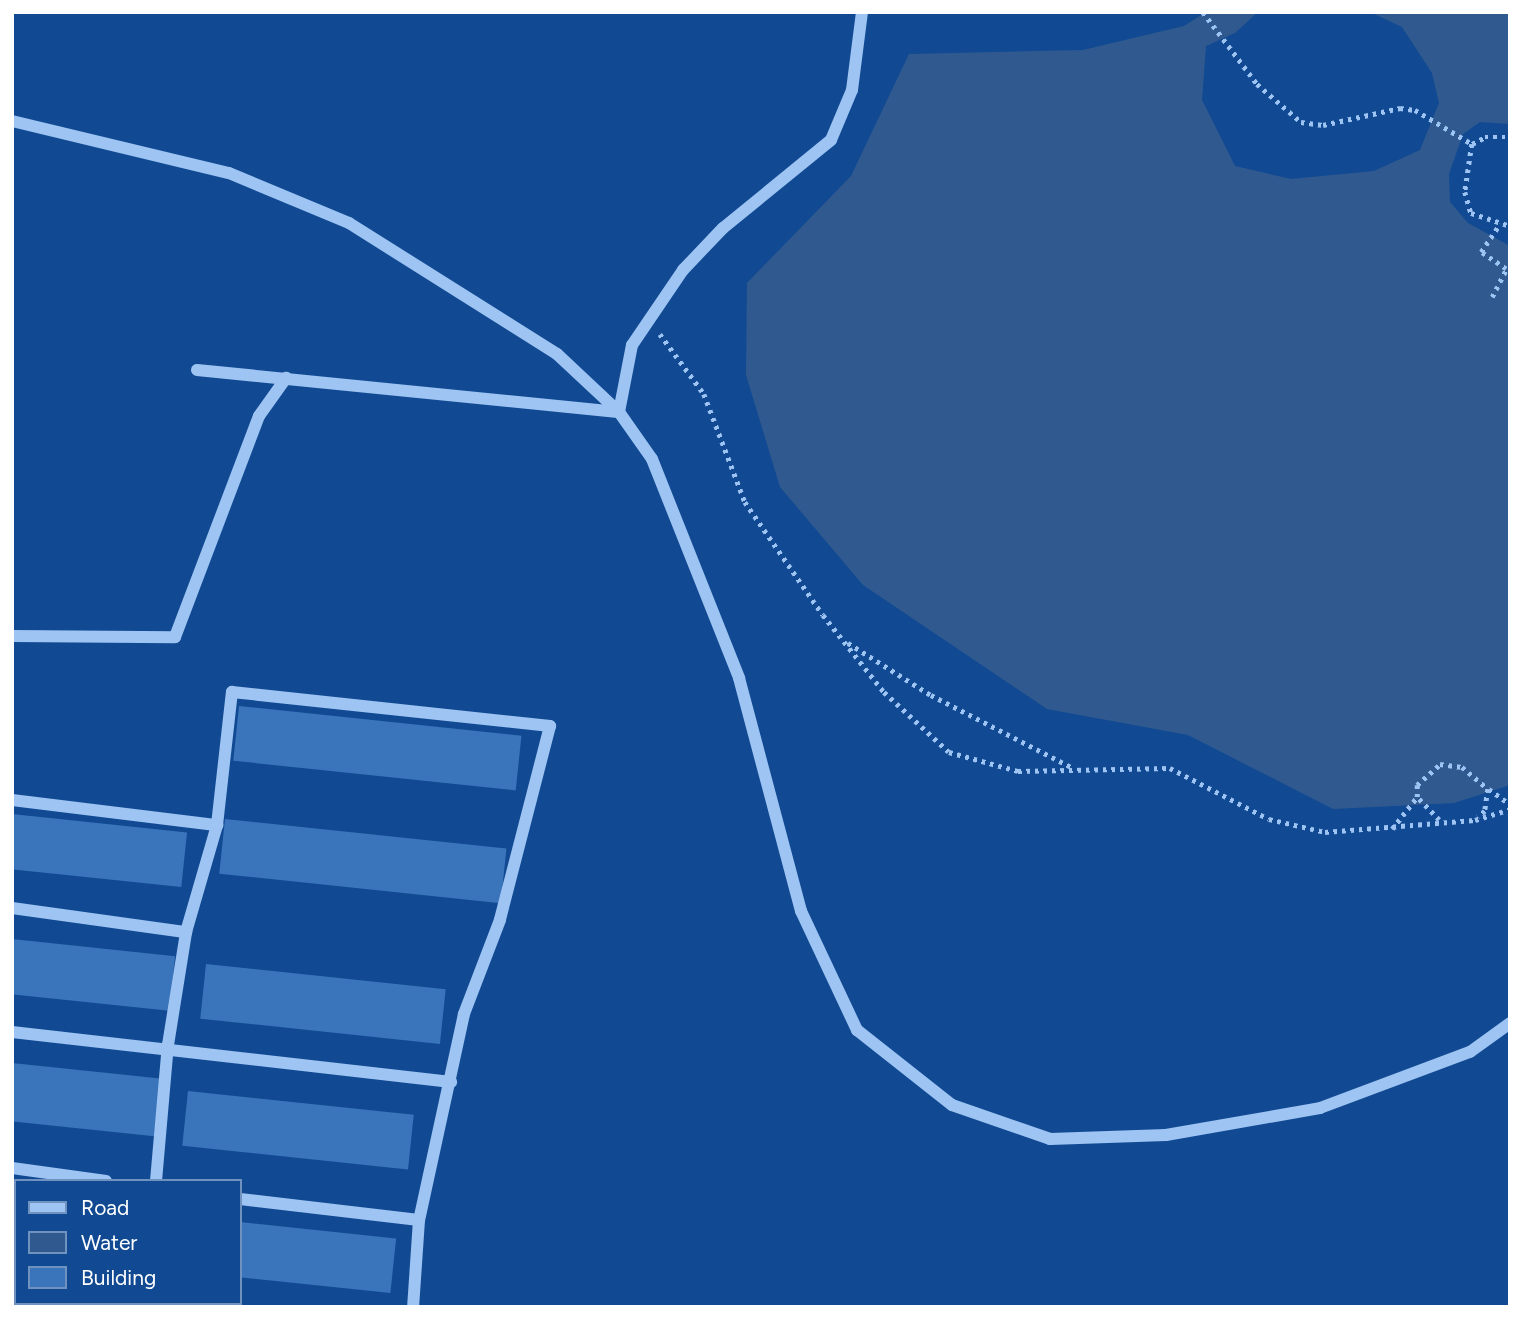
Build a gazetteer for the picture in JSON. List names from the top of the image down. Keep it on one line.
{"legend":["Road","Water","Building"]}
